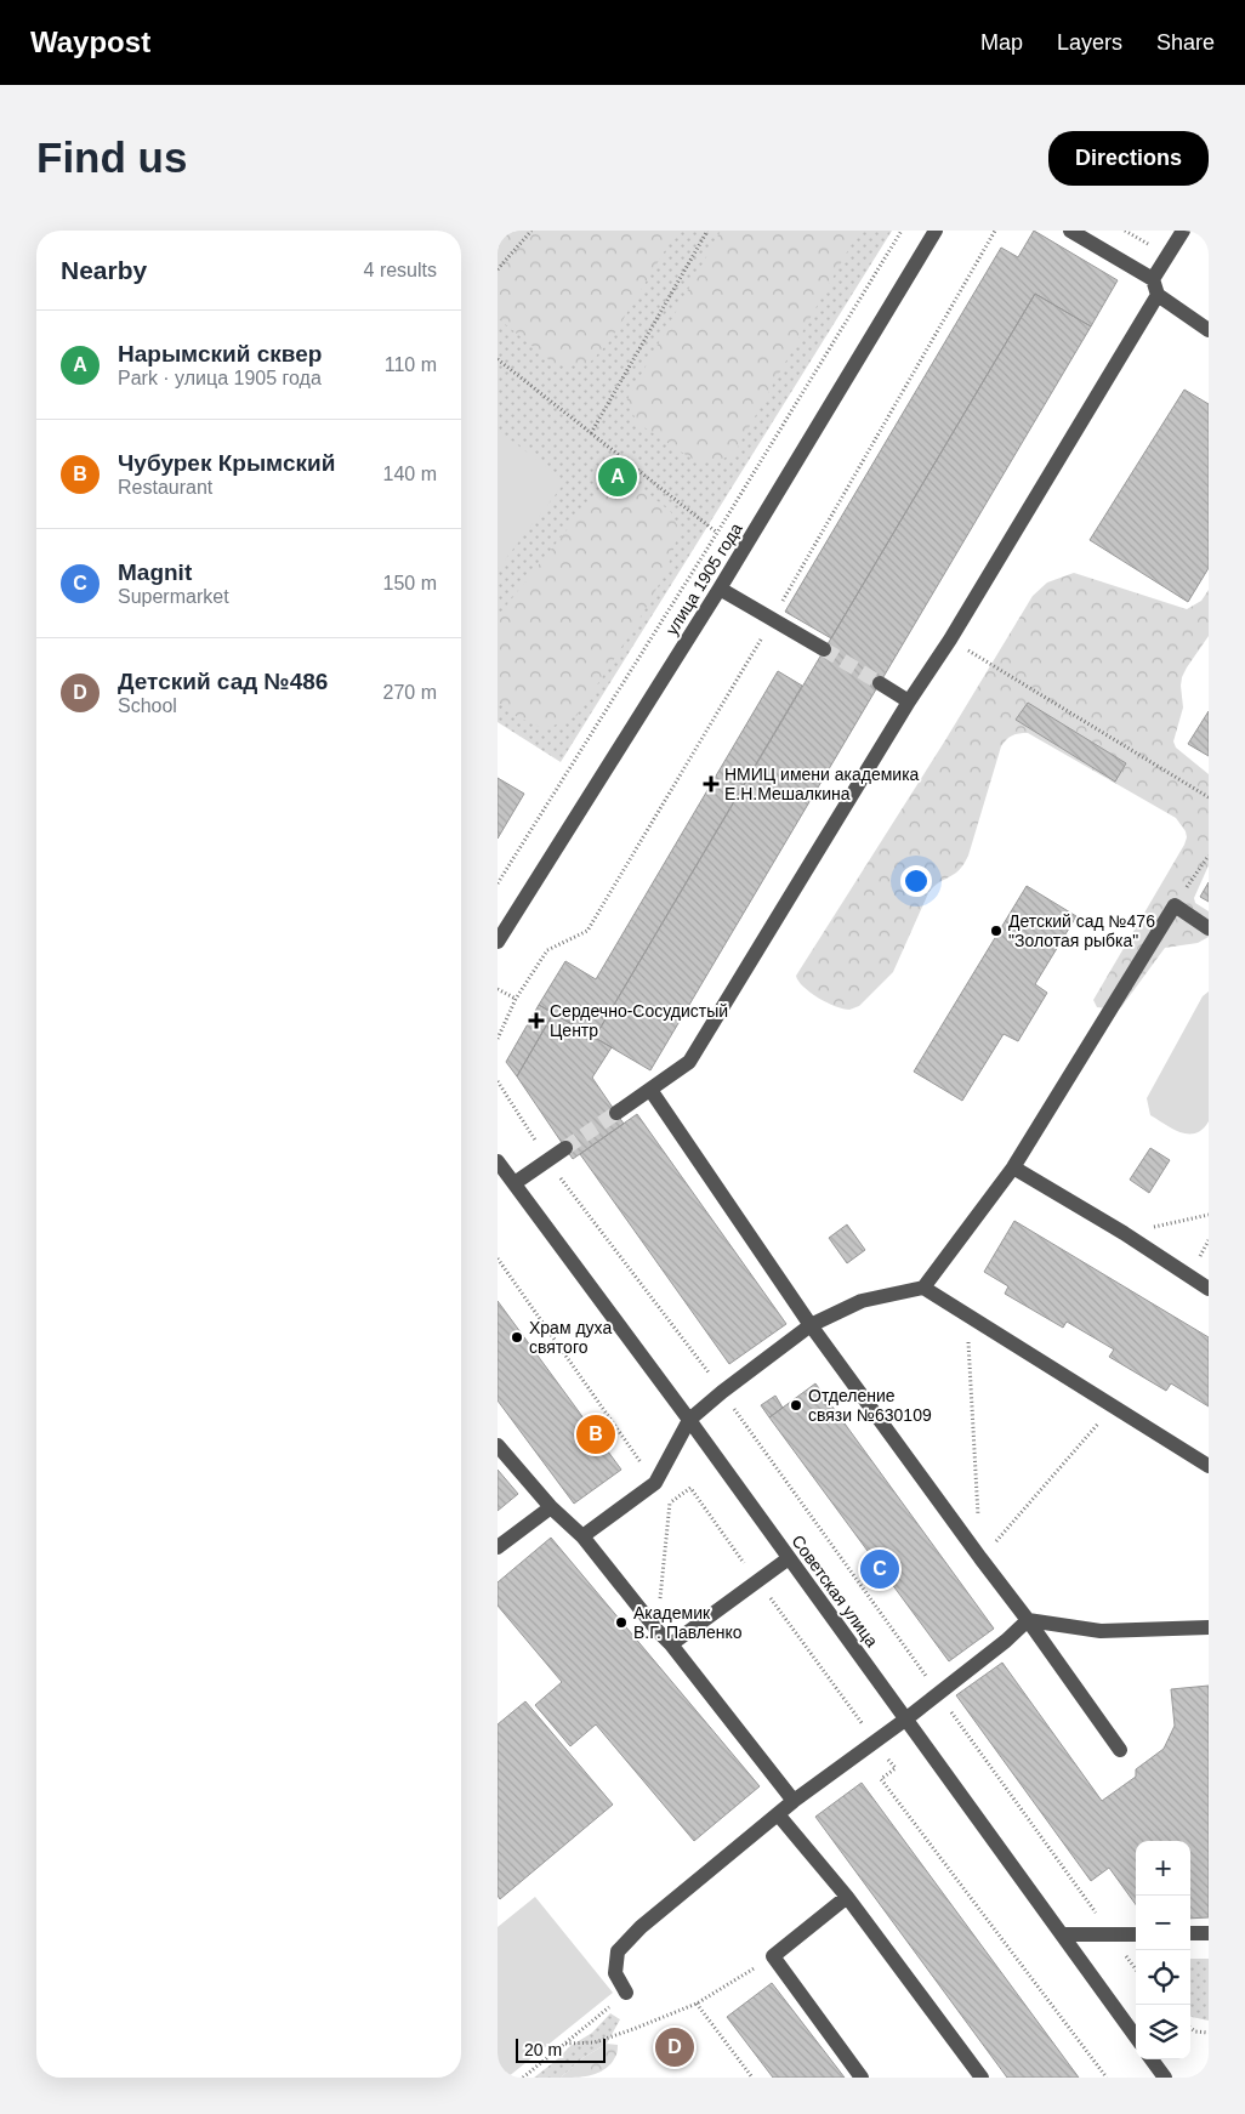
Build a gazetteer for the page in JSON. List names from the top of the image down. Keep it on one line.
{"streets":{"street":["улица 1905 года","Советская улица"]},"places":{"health":["НМИЦ имени академика Е.Н.Мешалкина","Сердечно-Сосудистый Центр"],"other":["Детский сад №476 \"Золотая рыбка\"","Храм духа святого","Отделение связи №630109","Академик В.Г. Павленко"]},"scale_bar":"20 m","page":{"header":"Waypost","nav":["Map","Layers","Share"],"buttons":"Directions","title":"Find us","heading":["Nearby","4 results"],"list":[{"mark":"A","name":"Нарымский сквер","note":"Park · улица 1905 года","value":"110 m"},{"mark":"B","name":"Чубурек Крымский","note":"Restaurant","value":"140 m"},{"mark":"C","name":"Magnit","note":"Supermarket","value":"150 m"},{"mark":"D","name":"Детский сад №486","note":"School","value":"270 m"}],"pins":["A","B","C","D"],"map_buttons":["+","−"],"scale":"20 m"}}
